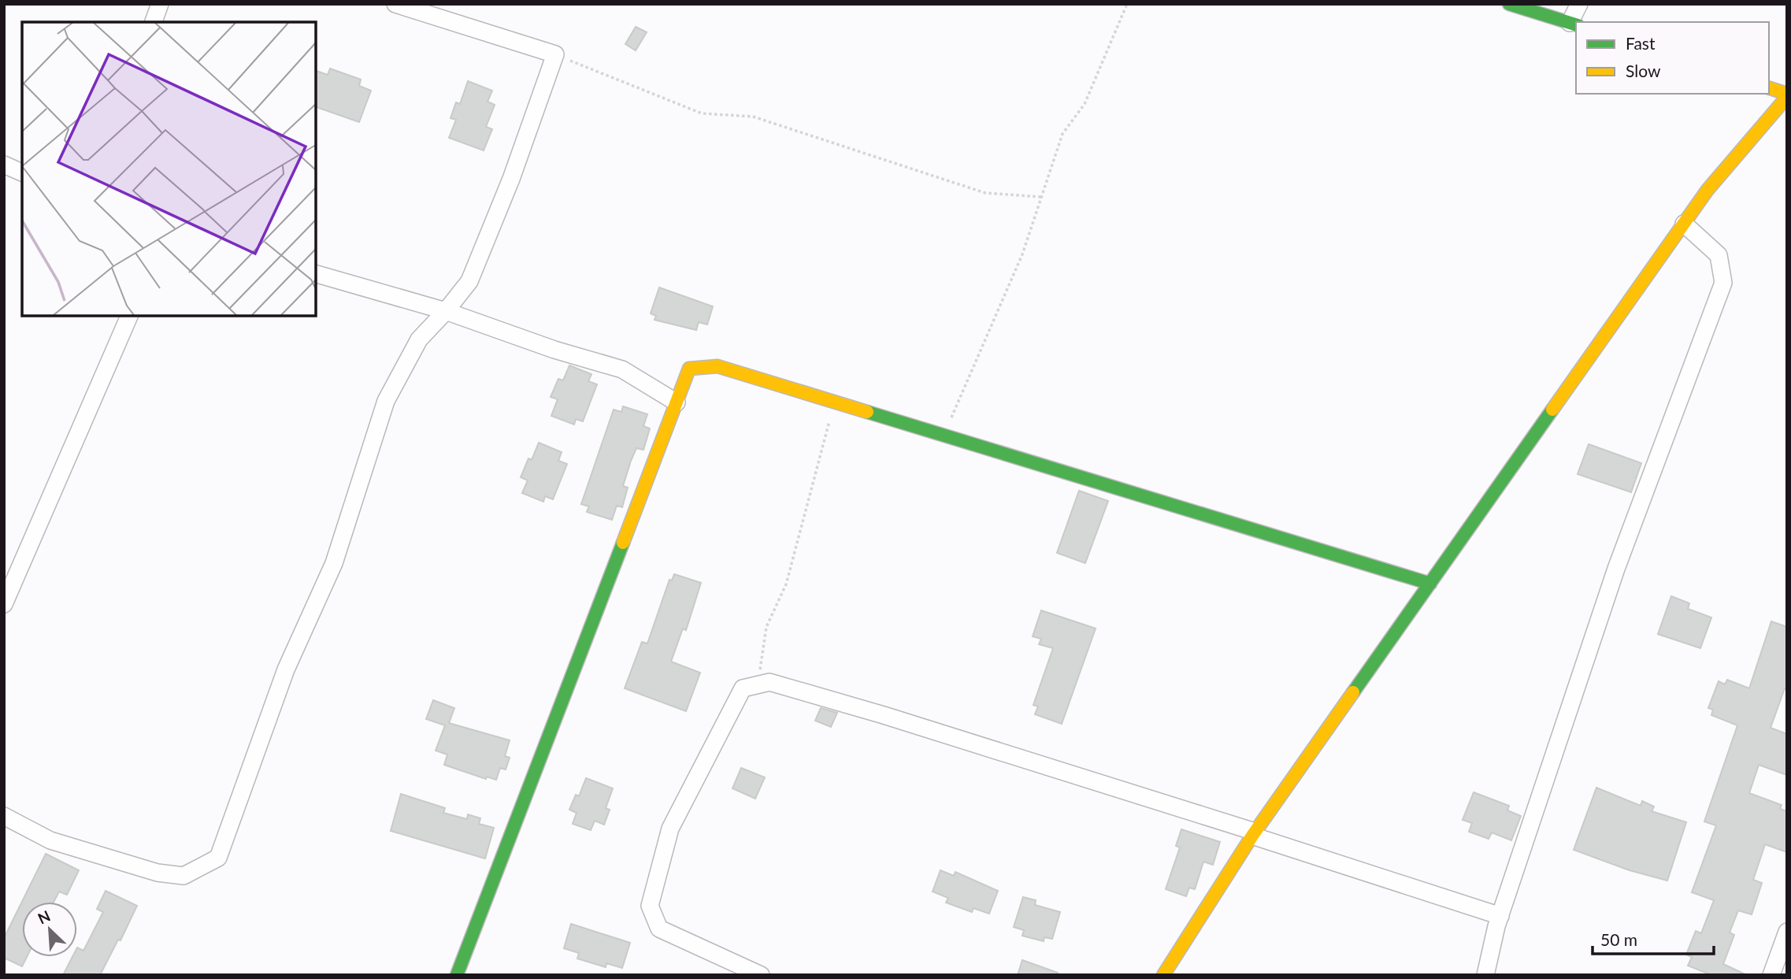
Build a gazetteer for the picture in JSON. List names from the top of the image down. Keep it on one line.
{"legend":["Fast","Slow"],"scale_bar":"50 m","north":"top left"}
